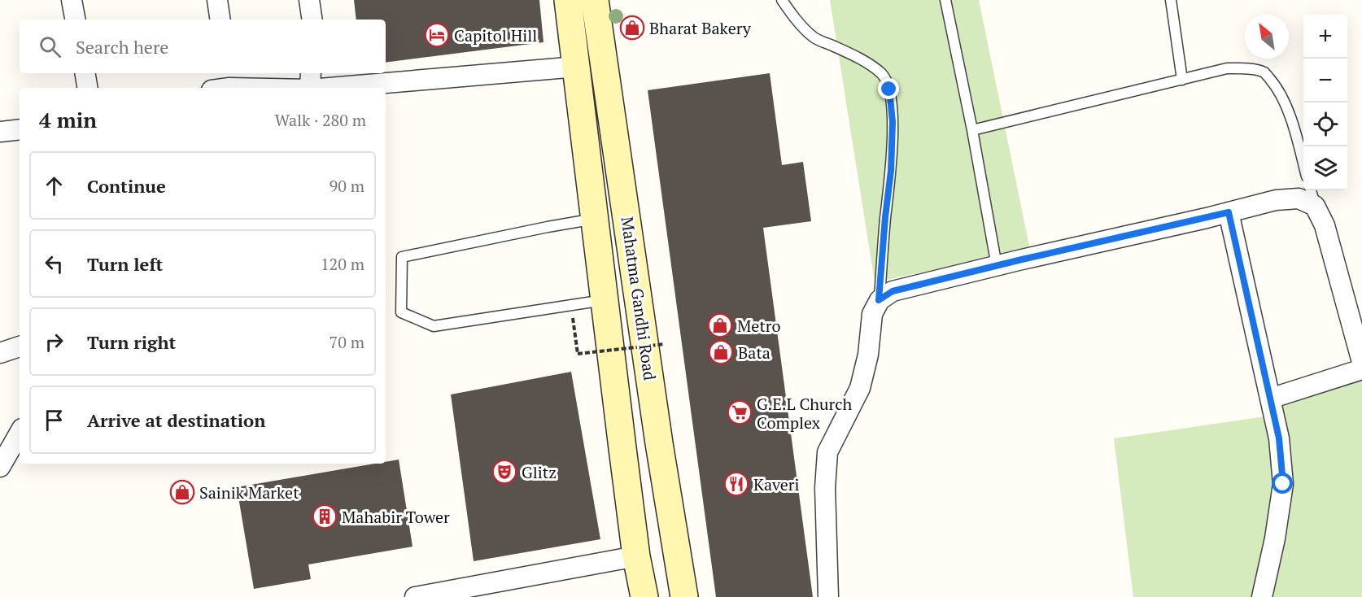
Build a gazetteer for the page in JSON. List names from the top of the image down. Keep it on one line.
{"streets":{"main road":["Mahatma Gandhi Road"]},"places":{"shop":["Bharat Bakery","Metro","Bata","Sainik Market"],"hotel":["Capitol Hill"],"supermarket":["G.E.L Church Complex"],"theatre":["Glitz"],"restaurant":["Kaveri"],"building":["Mahabir Tower"]},"north":"top left","page":{"map_buttons":["+","−"],"search":"Search here","heading":["4 min","Walk · 280 m"],"list":[["Continue","90 m"],["Turn left","120 m"],["Turn right","70 m"],"Arrive at destination"]}}
